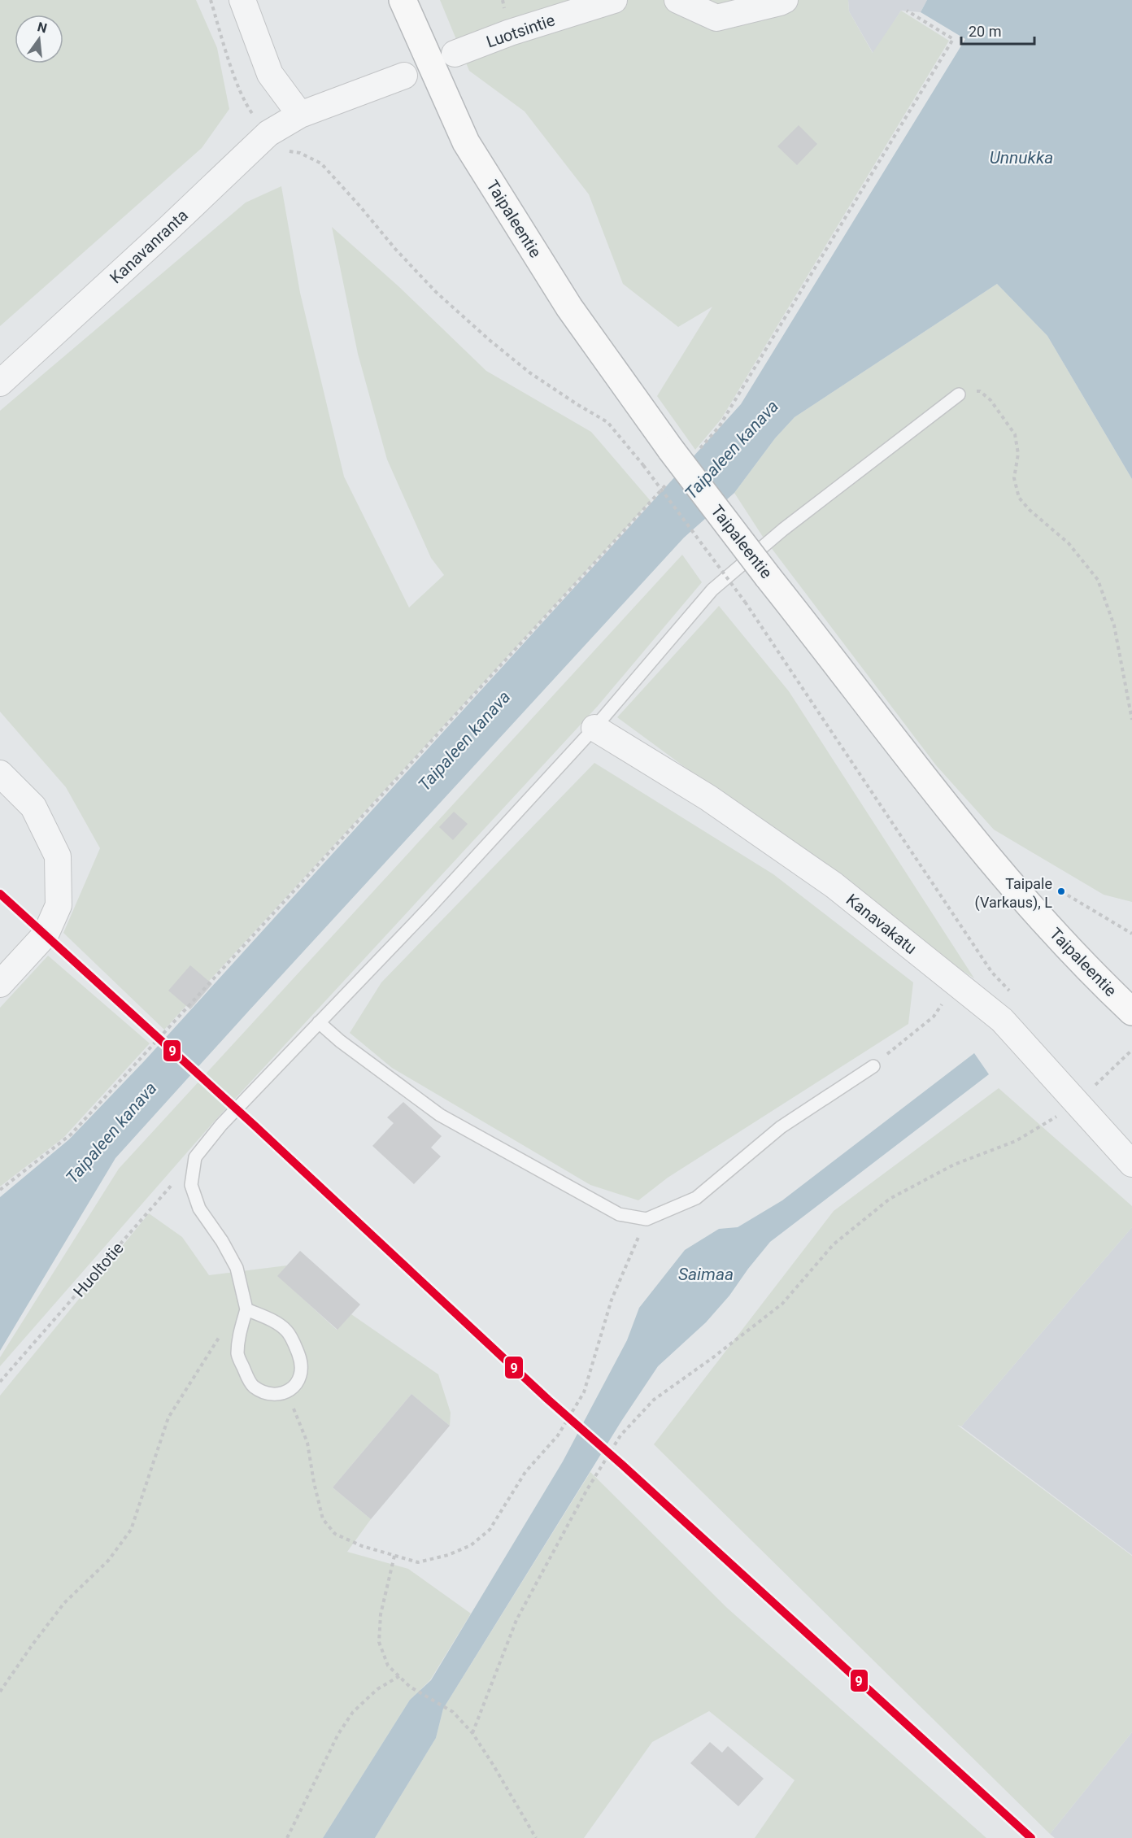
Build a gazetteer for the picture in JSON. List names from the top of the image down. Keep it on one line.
{"streets":{"highway":["Taipaleentie"],"street":["Luotsintie","Kanavanranta","Kanavakatu"],"path":["Huoltotie"]},"water":["Unnukka","Taipaleen kanava","Saimaa"],"places":["Taipale (Varkaus), L"],"lines":["transit line 9"],"scale_bar":"20 m","north":"top"}
